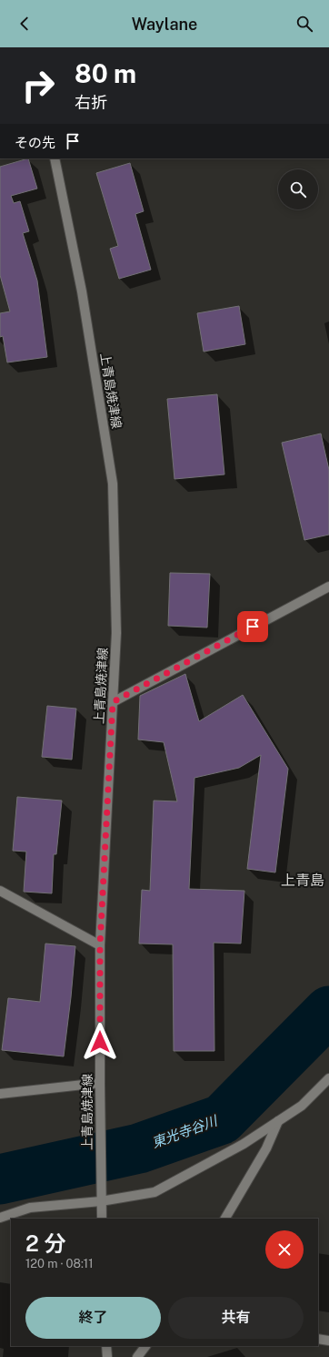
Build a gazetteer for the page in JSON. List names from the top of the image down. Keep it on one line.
{"streets":{"main road":["上青島焼津線"]},"districts":["上青島"],"water":["東光寺谷川"],"page":{"header":"Waylane","turn":["80 m","右折"],"then":"その先","heading":["2 分","120 m · 08:11"],"buttons":["終了","共有"]}}
